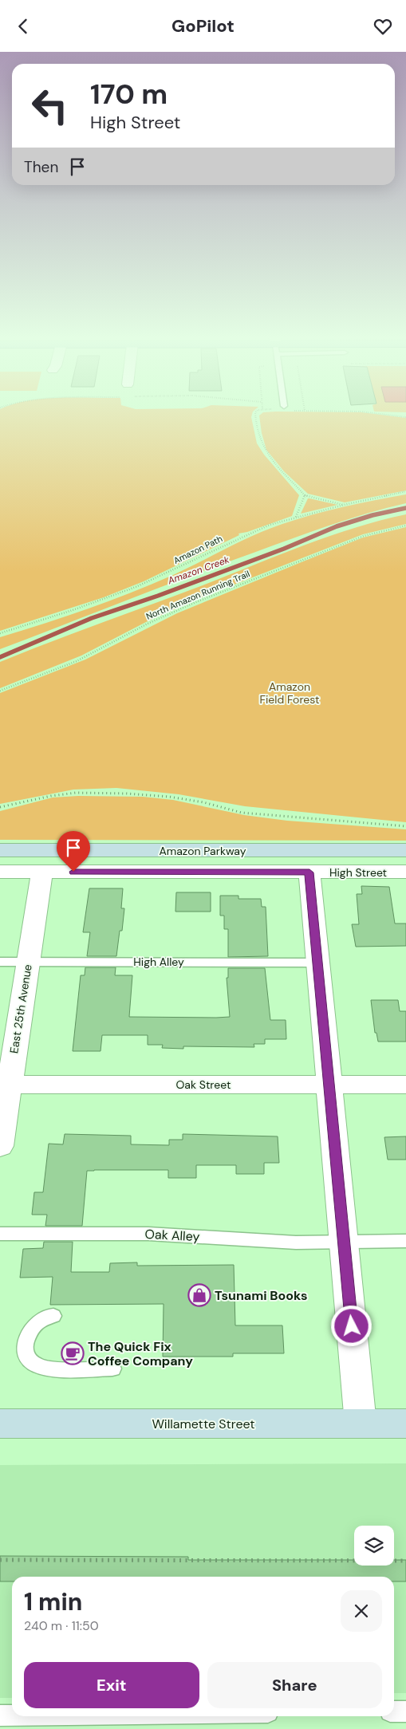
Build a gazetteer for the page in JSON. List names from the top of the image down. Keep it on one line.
{"streets":{"main road":["Amazon Parkway","Willamette Street"],"street":["High Street","East 25th Avenue","Oak Street"],"lane":["High Alley","Oak Alley"],"path":["Amazon Path","North Amazon Running Trail"]},"crossings":[["High Street","East 25th Avenue"],["High Alley","East 25th Avenue"],["East 25th Avenue","Oak Street"]],"water":["Amazon Creek"],"parks":["Amazon Field Forest"],"places":{"shop":["Tsunami Books"],"cafe":["The Quick Fix Coffee Company"]},"page":{"header":"GoPilot","turn":["170 m","High Street"],"then":"Then","heading":["1 min","240 m · 11:50"],"buttons":["Exit","Share"]}}
